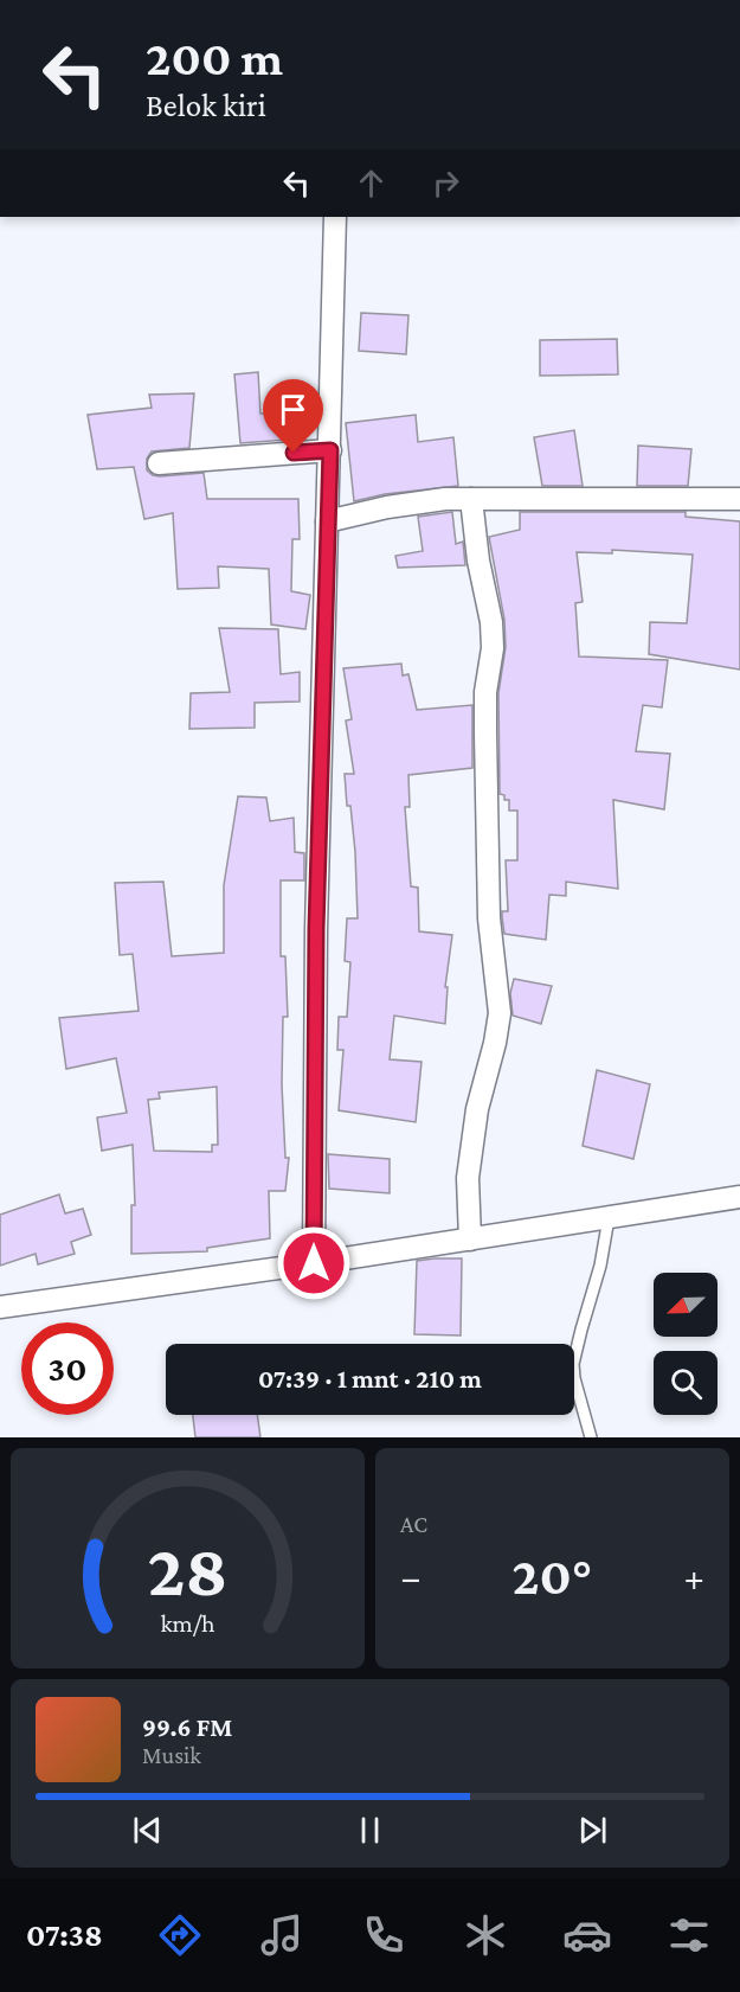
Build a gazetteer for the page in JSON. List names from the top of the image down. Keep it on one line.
{"north":"bottom left","page":{"turn":["200 m","Belok kiri"],"limit":"30","trip":"07:39 · 1 mnt · 210 m","tile":"AC","heat":["−","20°","+"],"song":["99.6 FM","Musik"],"tabs":"07:38","gauge":["28","km/h"]}}
